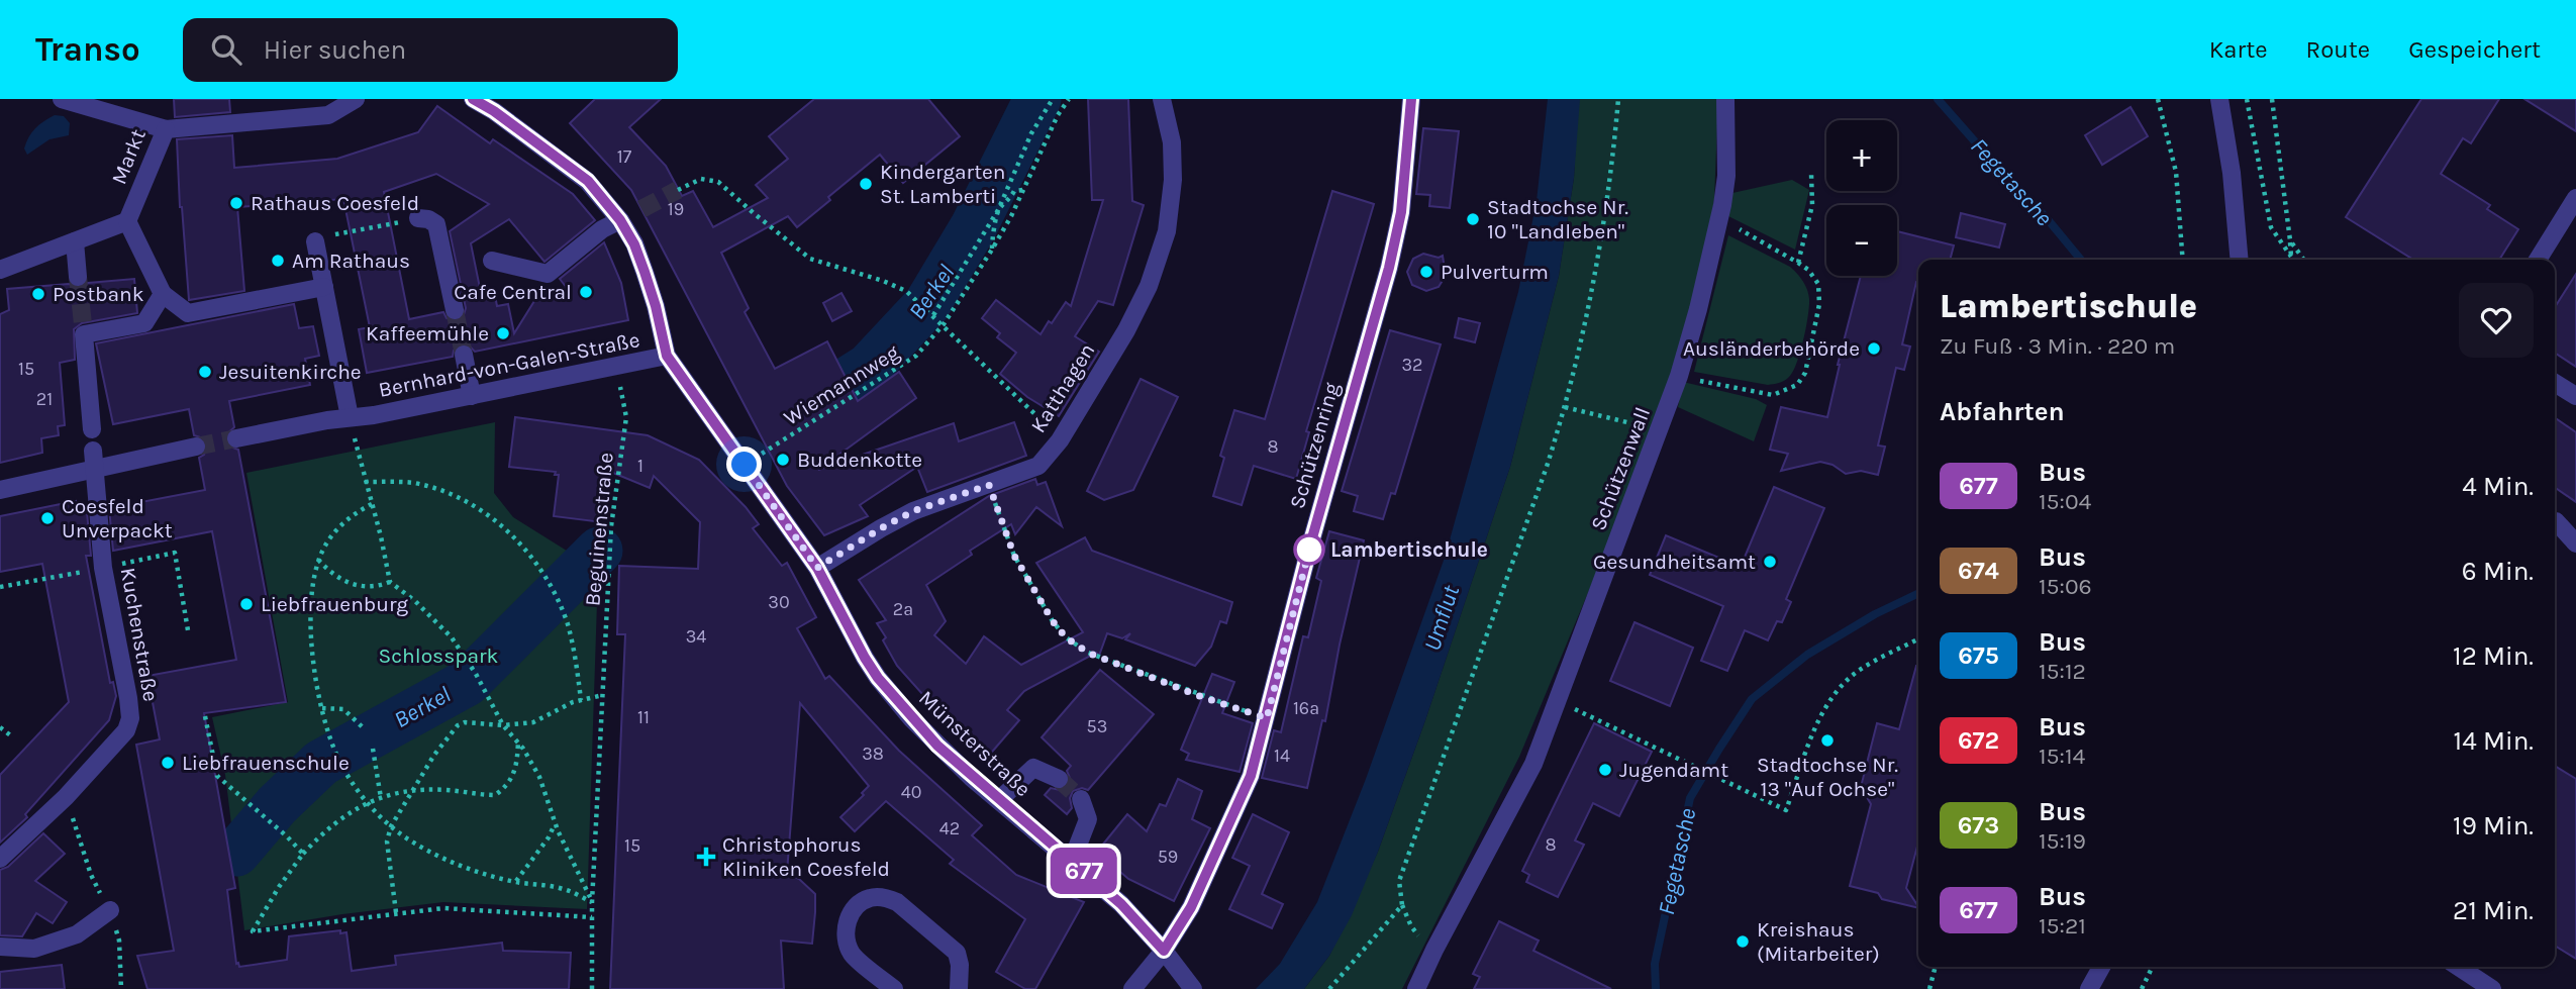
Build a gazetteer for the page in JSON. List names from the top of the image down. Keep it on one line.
{"streets":{"street":["Markt","Bernhard-von-Galen-Straße","Katthagen","Schützenring","Schützenwall","Kuchenstraße","Münsterstraße"],"path":["Wiemannweg","Beguinenstraße"]},"crossings":[["Bernhard-von-Galen-Straße","Beguinenstraße"],["Bernhard-von-Galen-Straße","Münsterstraße"],["Wiemannweg","Münsterstraße"],["Katthagen","Münsterstraße"],["Schützenring","Münsterstraße"]],"water":["Fegetasche","Berkel","Umflut"],"parks":["Schlosspark"],"places":{"other":["Kindergarten St. Lamberti","Rathaus Coesfeld","Stadtochse Nr. 10 \"Landleben\"","Am Rathaus","Pulverturm","Cafe Central","Postbank","Kaffeemühle","Ausländerbehörde","Jesuitenkirche","Buddenkotte","Coesfeld Unverpackt","Lambertischule","Gesundheitsamt","Liebfrauenburg","Stadtochse Nr. 13 \"Auf Ochse\"","Liebfrauenschule","Jugendamt","Kreishaus (Mitarbeiter)"],"health":["Christophorus Kliniken Coesfeld"]},"lines":["bus line 677"],"house_numbers":["17","19","32","15","21","8","1","30","2a","34","16a","11","53","38","14","40","42","8","15","59"],"page":{"header":"Transo","search":"Hier suchen","nav":["Karte","Route","Gespeichert"],"on_map":"677","map_buttons":["+","−"],"heading":[["Lambertischule","Zu Fuß · 3 Min. · 220 m"],"Abfahrten"],"list":[{"mark":"677","name":"Bus","note":"15:04","value":"4 Min."},{"mark":"674","name":"Bus","note":"15:06","value":"6 Min."},{"mark":"675","name":"Bus","note":"15:12","value":"12 Min."},{"mark":"672","name":"Bus","note":"15:14","value":"14 Min."},{"mark":"673","name":"Bus","note":"15:19","value":"19 Min."},{"mark":"677","name":"Bus","note":"15:21","value":"21 Min."}]}}
